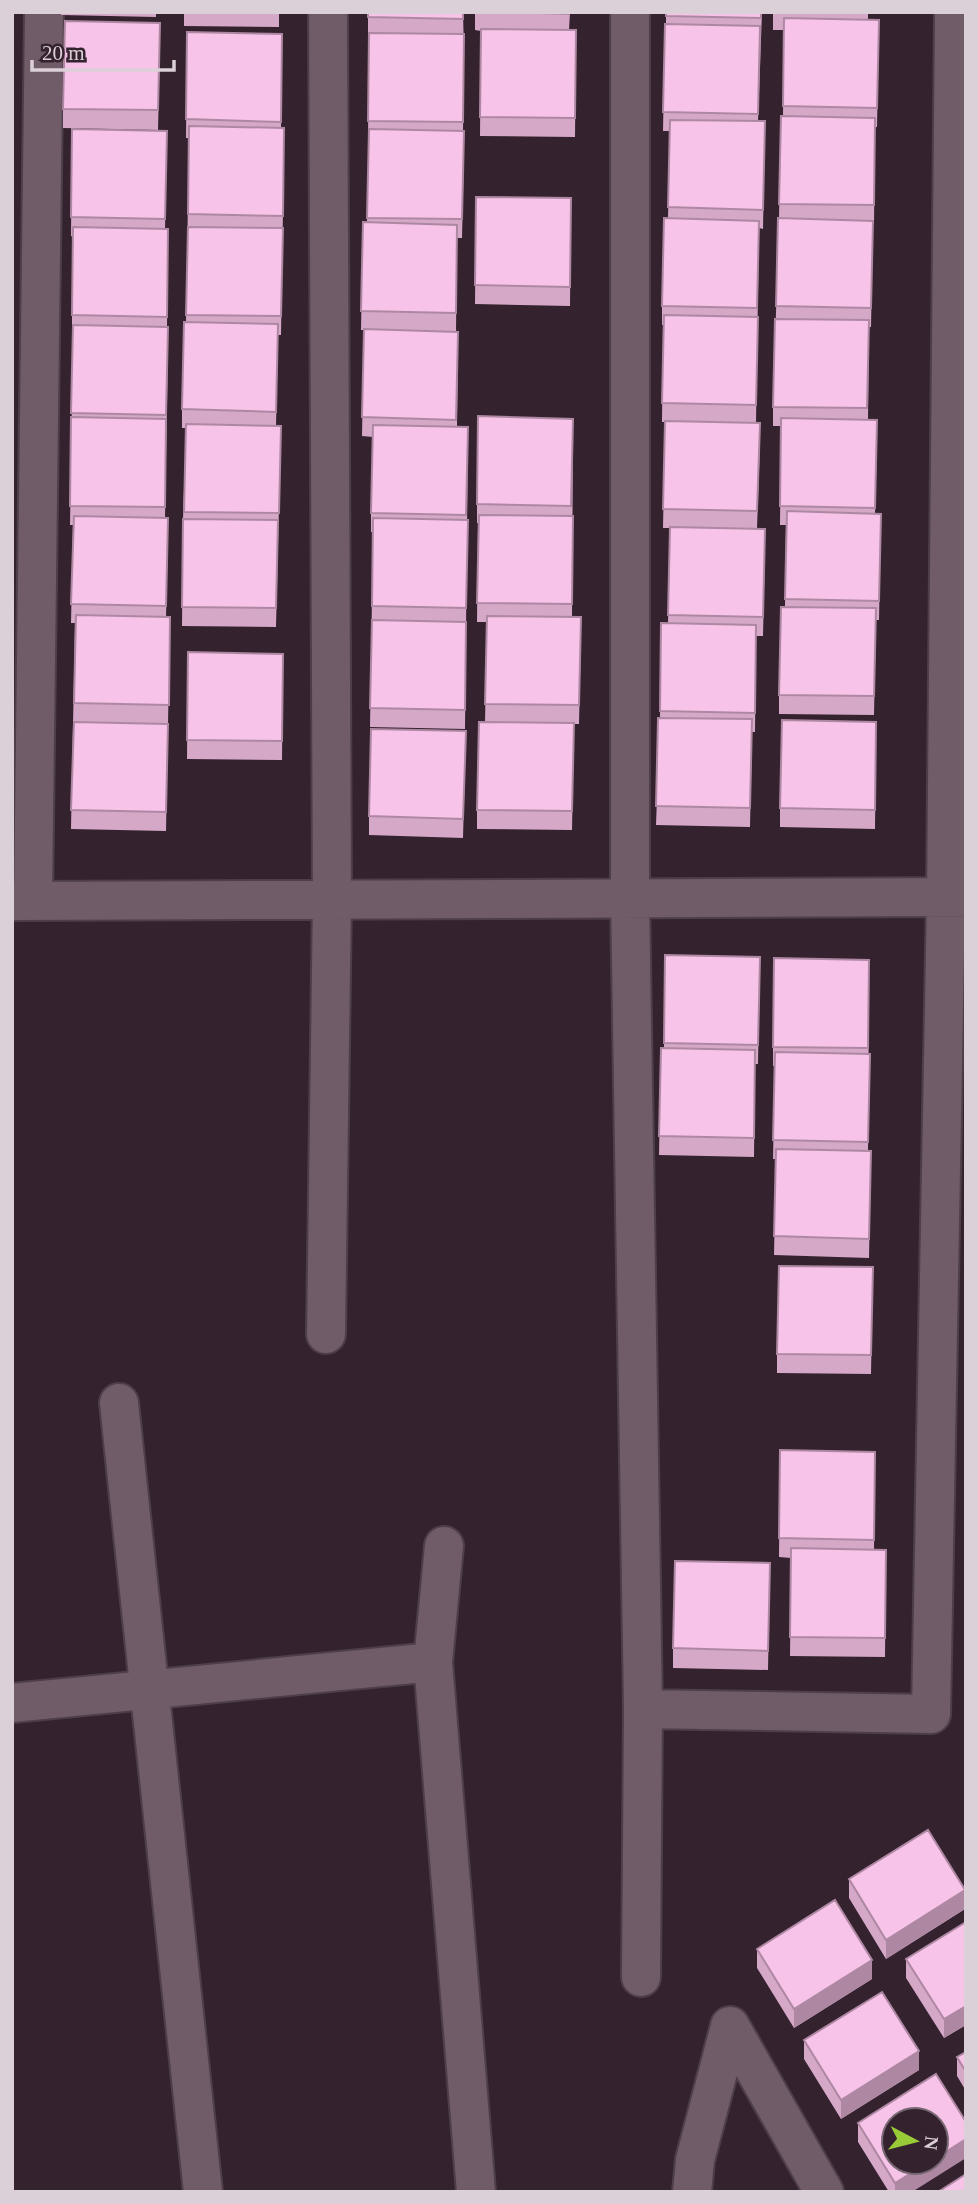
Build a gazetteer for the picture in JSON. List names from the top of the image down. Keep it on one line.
{"scale_bar":"20 m","north":"right"}
